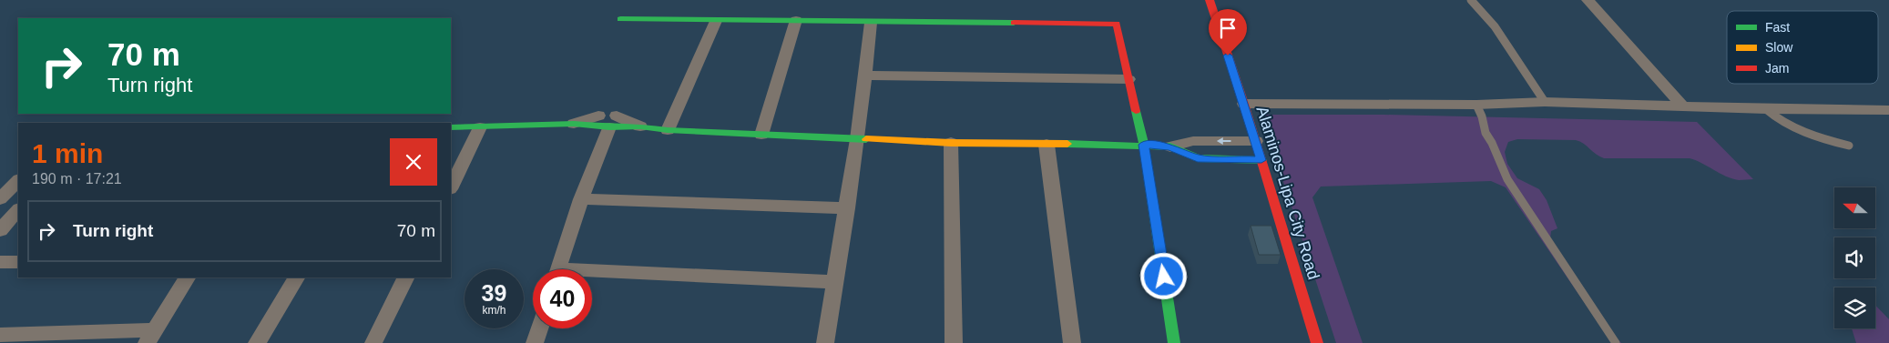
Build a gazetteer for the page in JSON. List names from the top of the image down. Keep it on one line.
{"streets":{"street":["Alaminos-Lipa City Road"]},"legend":["Fast","Slow","Jam"],"north":"left","page":{"turn":["70 m","Turn right"],"heading":["1 min","190 m · 17:21"],"list":[{"name":"Turn right","value":"70 m"}],"speed":"39 km/h","limit":"40"}}
